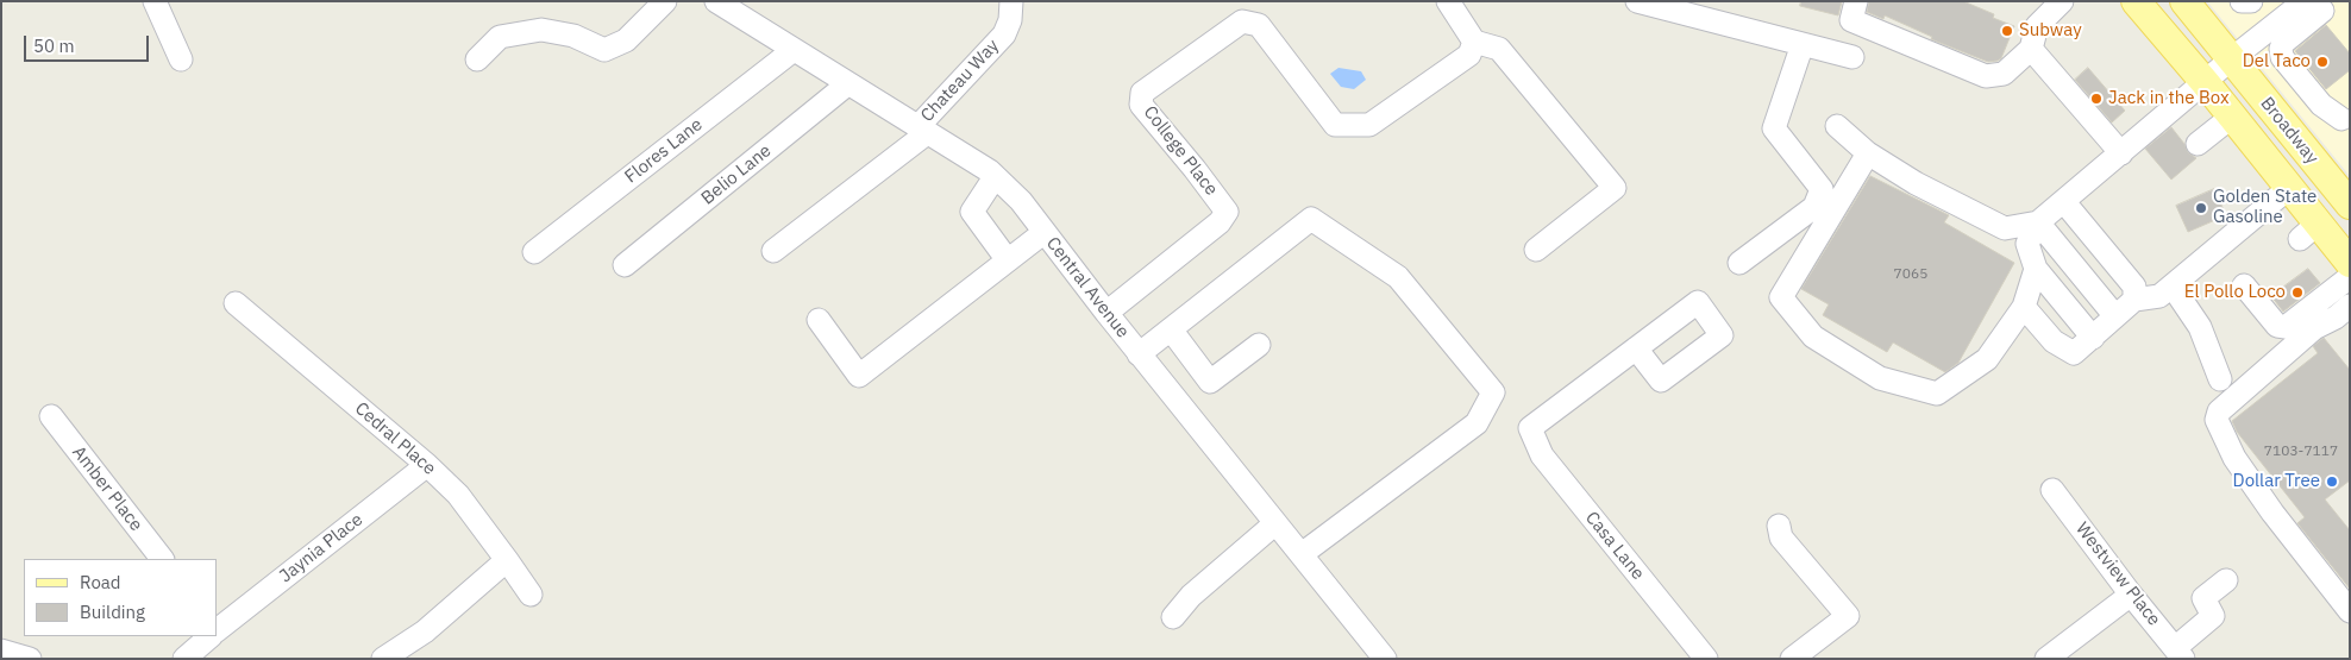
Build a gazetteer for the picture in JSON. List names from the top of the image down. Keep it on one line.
{"streets":{"main road":["Broadway"],"street":["Chateau Way","Flores Lane","College Place","Belio Lane","Central Avenue","Cedral Place","Amber Place","Casa Lane","Jaynia Place","Westview Place"]},"crossings":[["Chateau Way","Central Avenue"],["Flores Lane","Central Avenue"],["College Place","Central Avenue"],["Belio Lane","Central Avenue"],["Cedral Place","Jaynia Place"]],"places":["Subway","Del Taco","Jack in the Box","Golden State Gasoline","El Pollo Loco","Dollar Tree"],"house_numbers":["7065","7103-7117"],"legend":["Road","Building"],"scale_bar":"50 m"}
